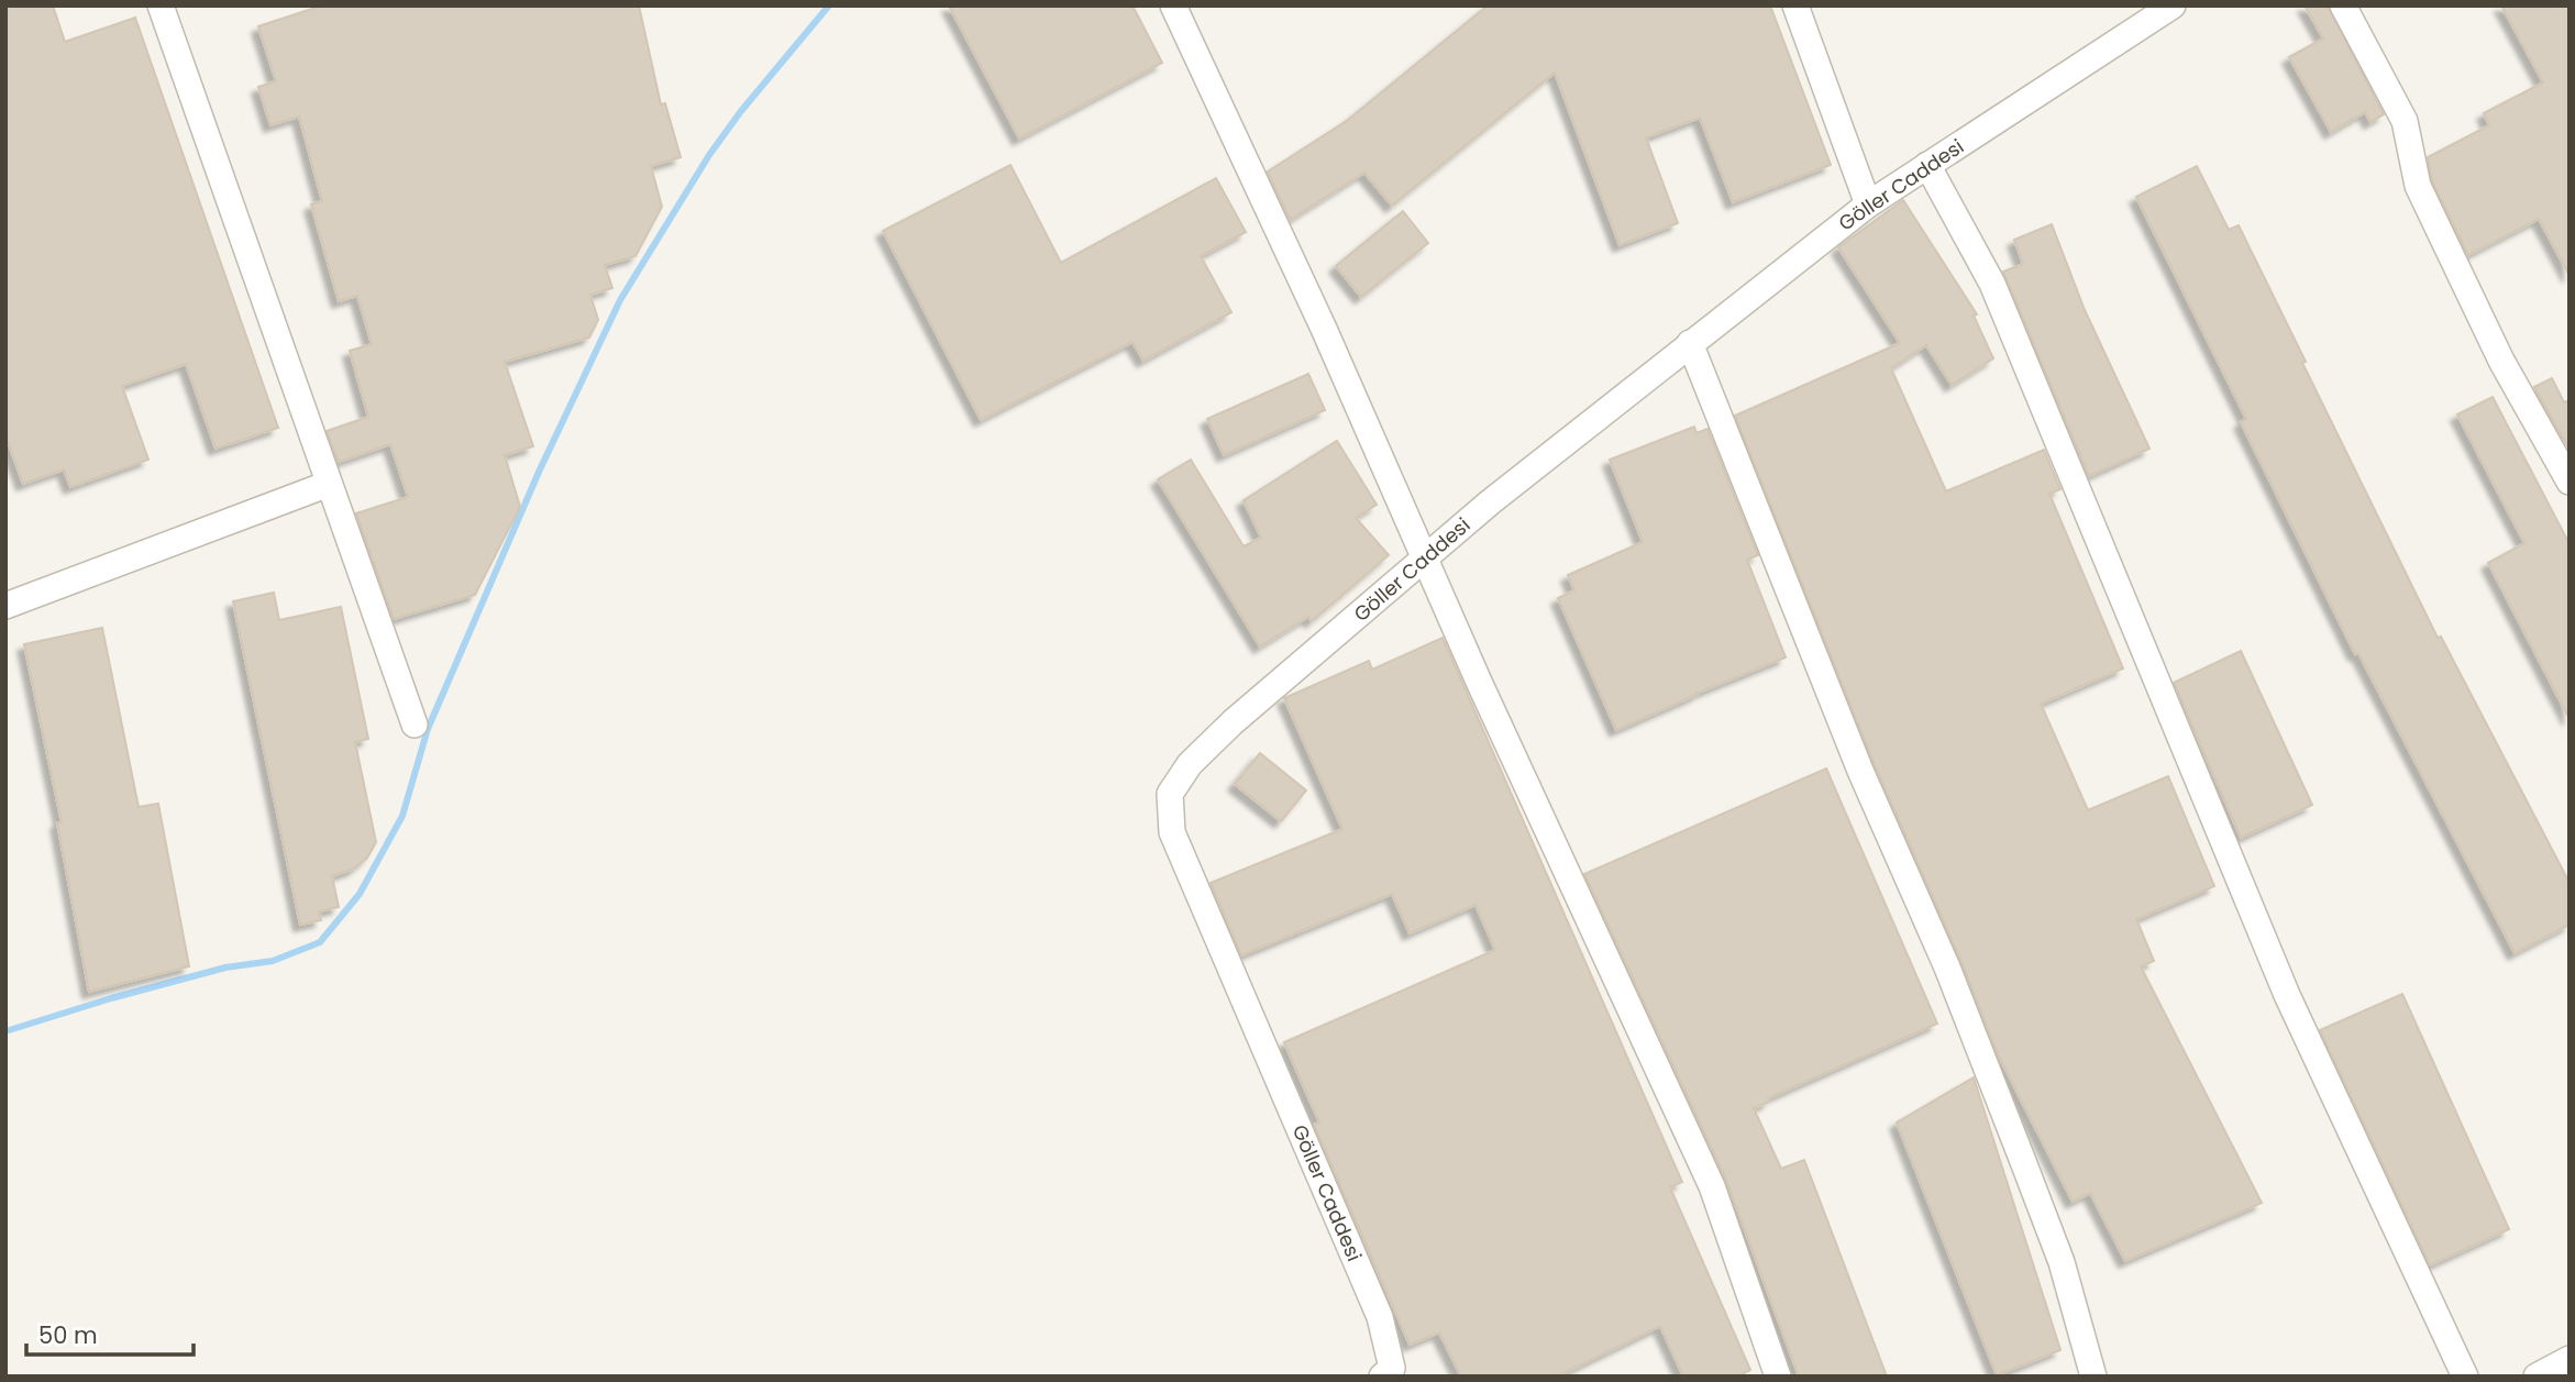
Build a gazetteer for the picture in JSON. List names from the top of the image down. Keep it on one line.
{"streets":{"street":["Göller Caddesi"]},"scale_bar":"50 m"}
